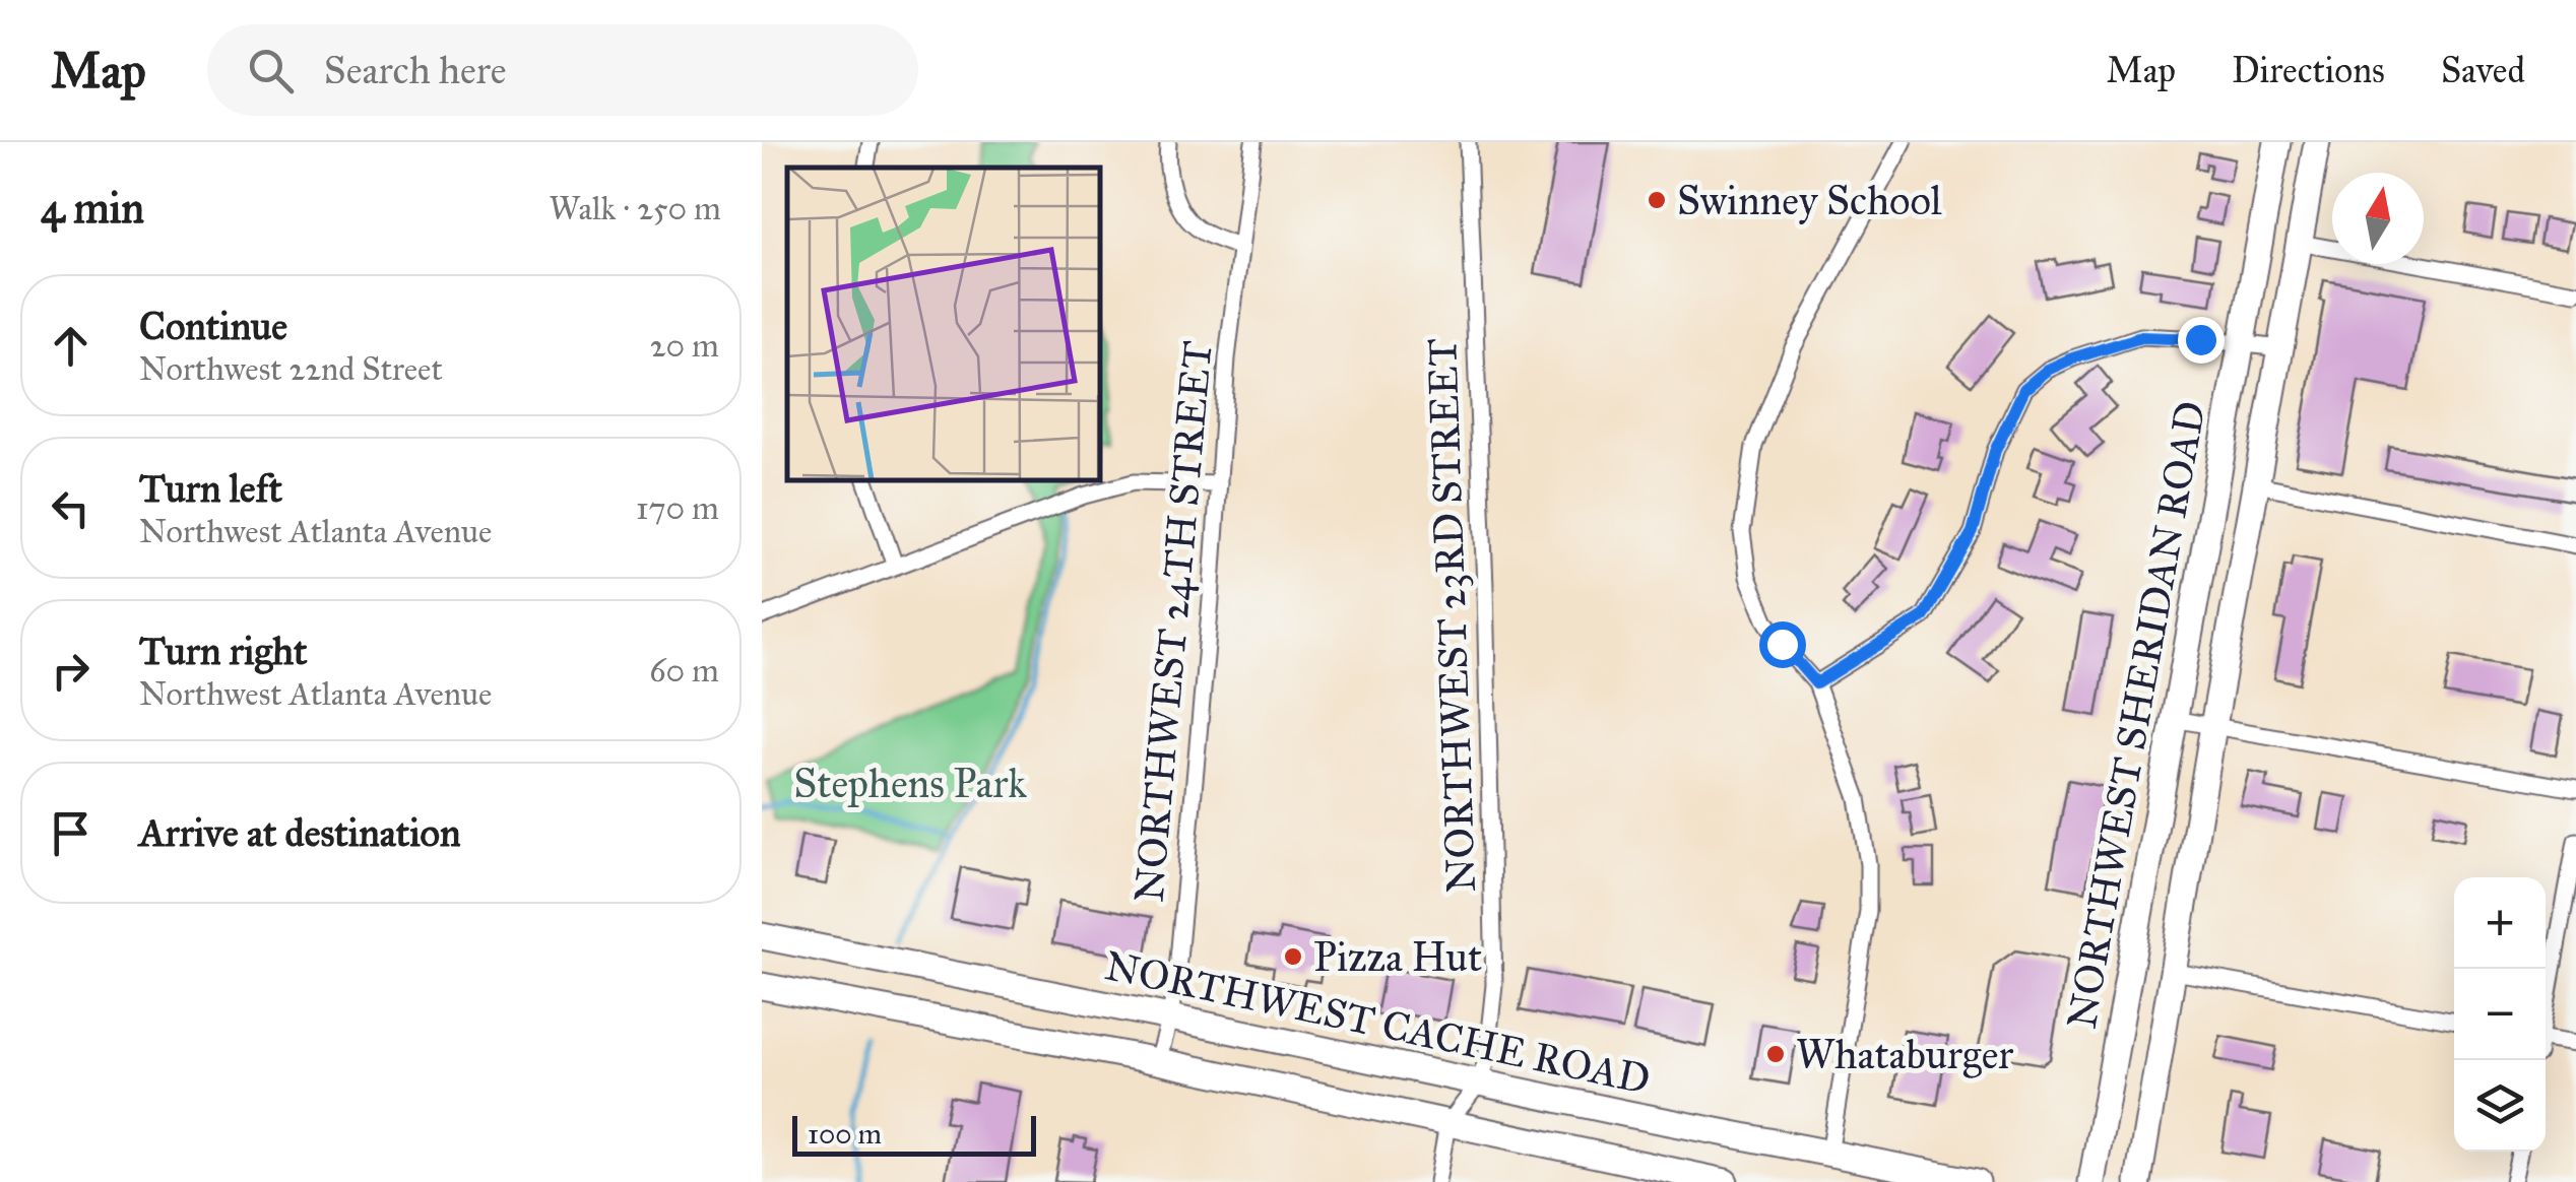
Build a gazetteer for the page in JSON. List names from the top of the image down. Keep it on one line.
{"streets":{"main road":["NORTHWEST SHERIDAN ROAD","NORTHWEST CACHE ROAD"],"street":["NORTHWEST 23RD STREET","NORTHWEST 24TH STREET"]},"crossings":[["NORTHWEST 23RD STREET","NORTHWEST CACHE ROAD"],["NORTHWEST 24TH STREET","NORTHWEST CACHE ROAD"]],"parks":["Stephens Park"],"places":["Swinney School","Pizza Hut","Whataburger"],"scale_bar":"100 m","north":"top","page":{"header":"Map","search":"Search here","nav":["Map","Directions","Saved"],"heading":["4 min","Walk · 250 m"],"list":[["Continue","Northwest 22nd Street","20 m"],["Turn left","Northwest Atlanta Avenue","170 m"],["Turn right","Northwest Atlanta Avenue","60 m"],"Arrive at destination"],"map_buttons":["+","−"],"scale":"100 m"}}
